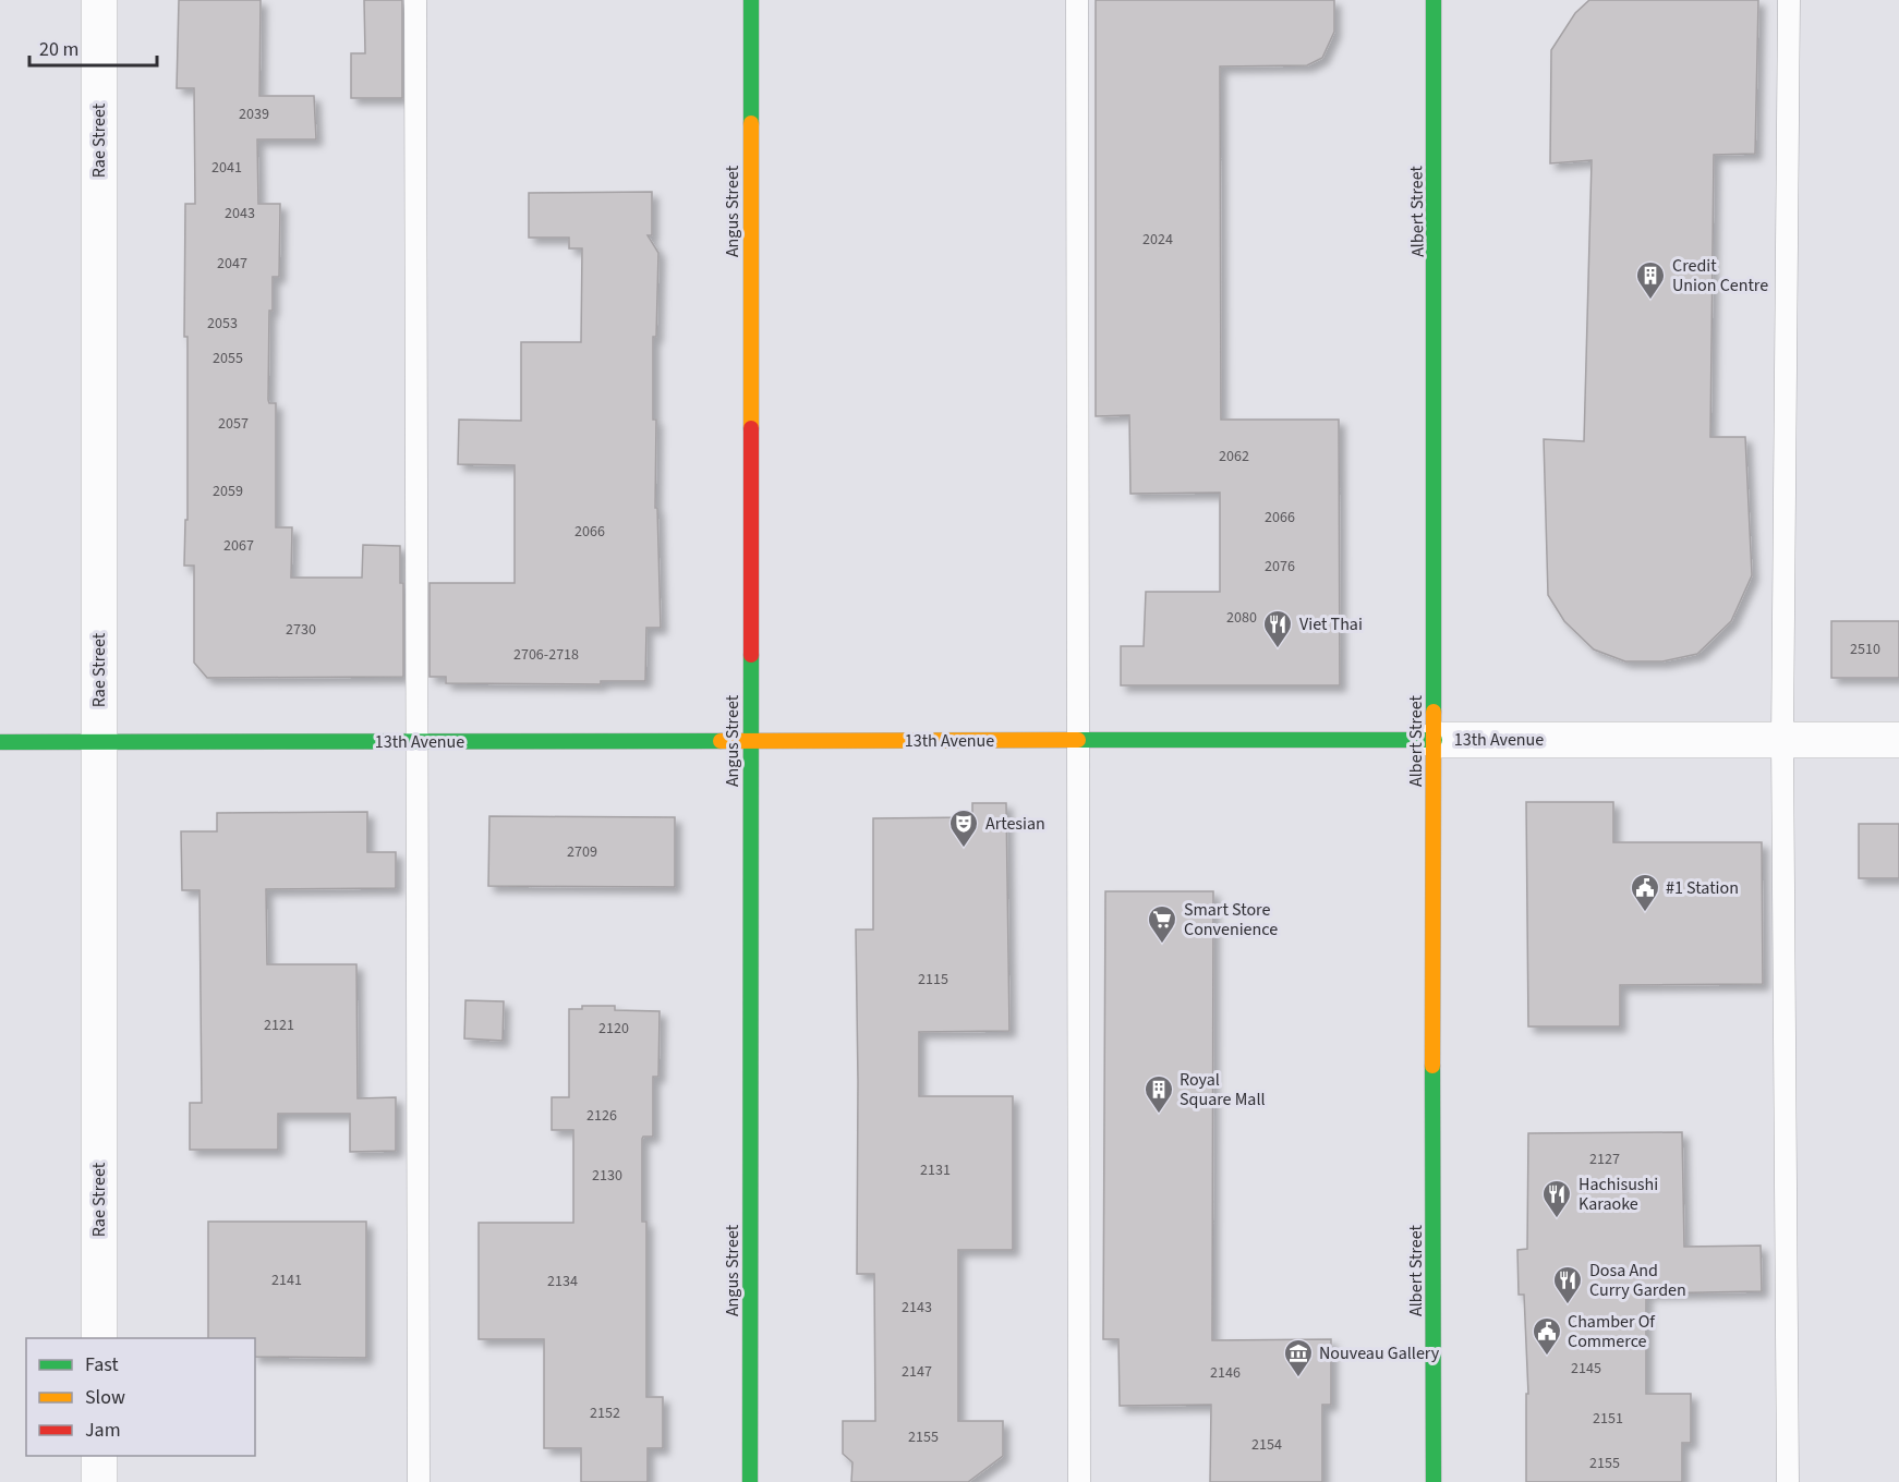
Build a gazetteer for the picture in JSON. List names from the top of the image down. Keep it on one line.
{"streets":{"street":["Rae Street","Angus Street","Albert Street","13th Avenue"]},"crossings":[["Rae Street","13th Avenue"],["Angus Street","13th Avenue"],["Albert Street","13th Avenue"]],"places":{"building":["Credit Union Centre","Royal Square Mall"],"restaurant":["Viet Thai","Hachisushi Karaoke","Dosa And Curry Garden"],"theatre":["Artesian"],"public building":["#1 Station","Chamber Of Commerce"],"supermarket":["Smart Store Convenience"],"museum":["Nouveau Gallery"]},"house_numbers":["2039","2041","2043","2024","2047","2053","2055","2057","2062","2059","2066","2066","2067","2076","2080","2730","2510","2706-2718","2709","2115","2121","2120","2126","2127","2131","2130","2141","2134","2143","2145","2147","2146","2152","2151","2155","2154","2155"],"legend":["Fast","Slow","Jam"],"scale_bar":"20 m"}
